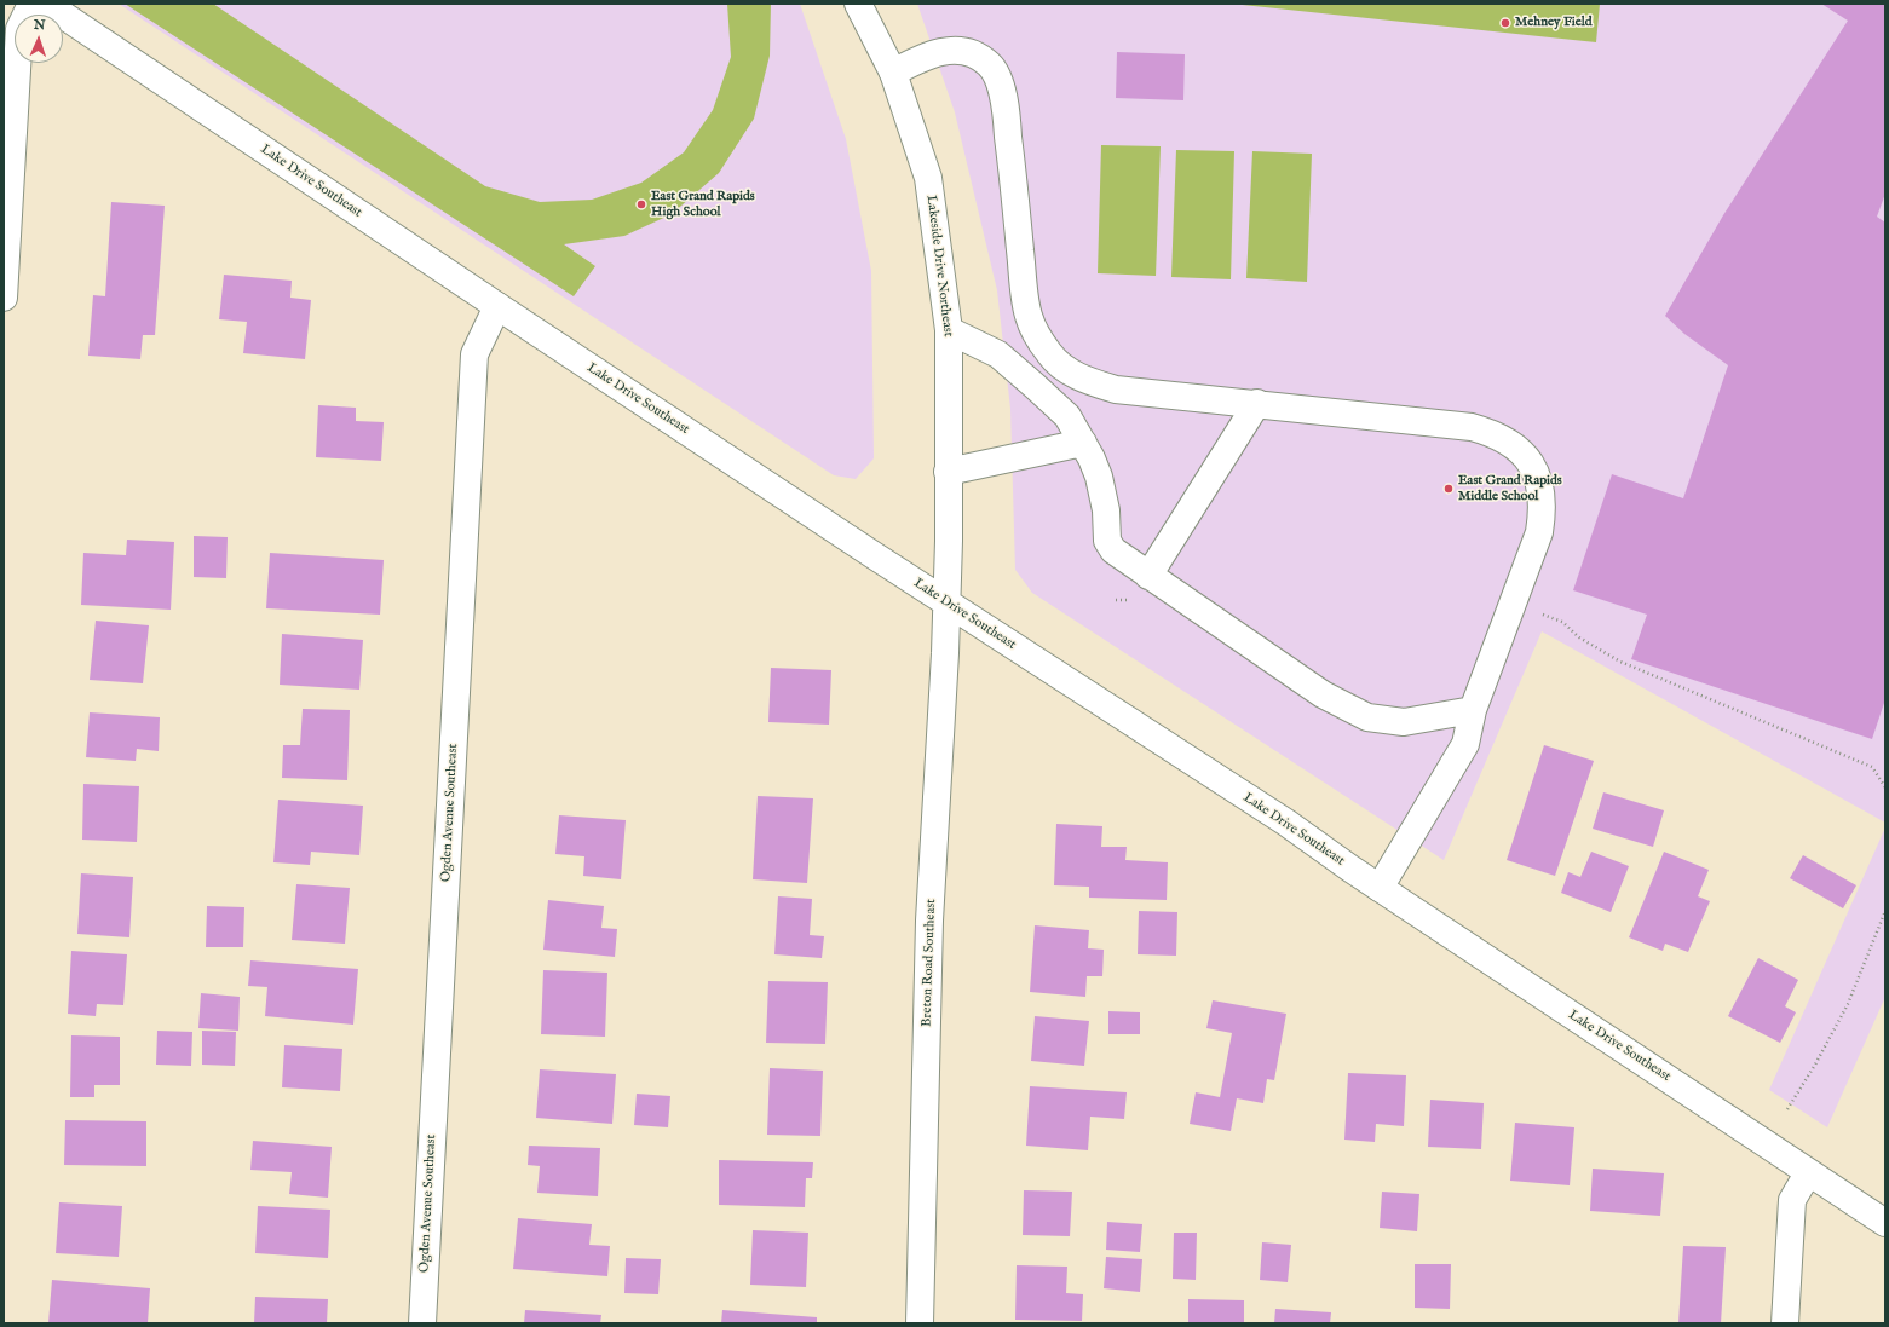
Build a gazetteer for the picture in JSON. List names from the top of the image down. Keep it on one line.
{"streets":{"main road":["Lake Drive Southeast","Lakeside Drive Northeast","Ogden Avenue Southeast","Breton Road Southeast"]},"crossings":[["Lake Drive Southeast","Lakeside Drive Northeast"],["Lake Drive Southeast","Ogden Avenue Southeast"],["Lake Drive Southeast","Breton Road Southeast"],["Lakeside Drive Northeast","Breton Road Southeast"]],"places":["Mehney Field","East Grand Rapids High School","East Grand Rapids Middle School"],"north":"top"}
